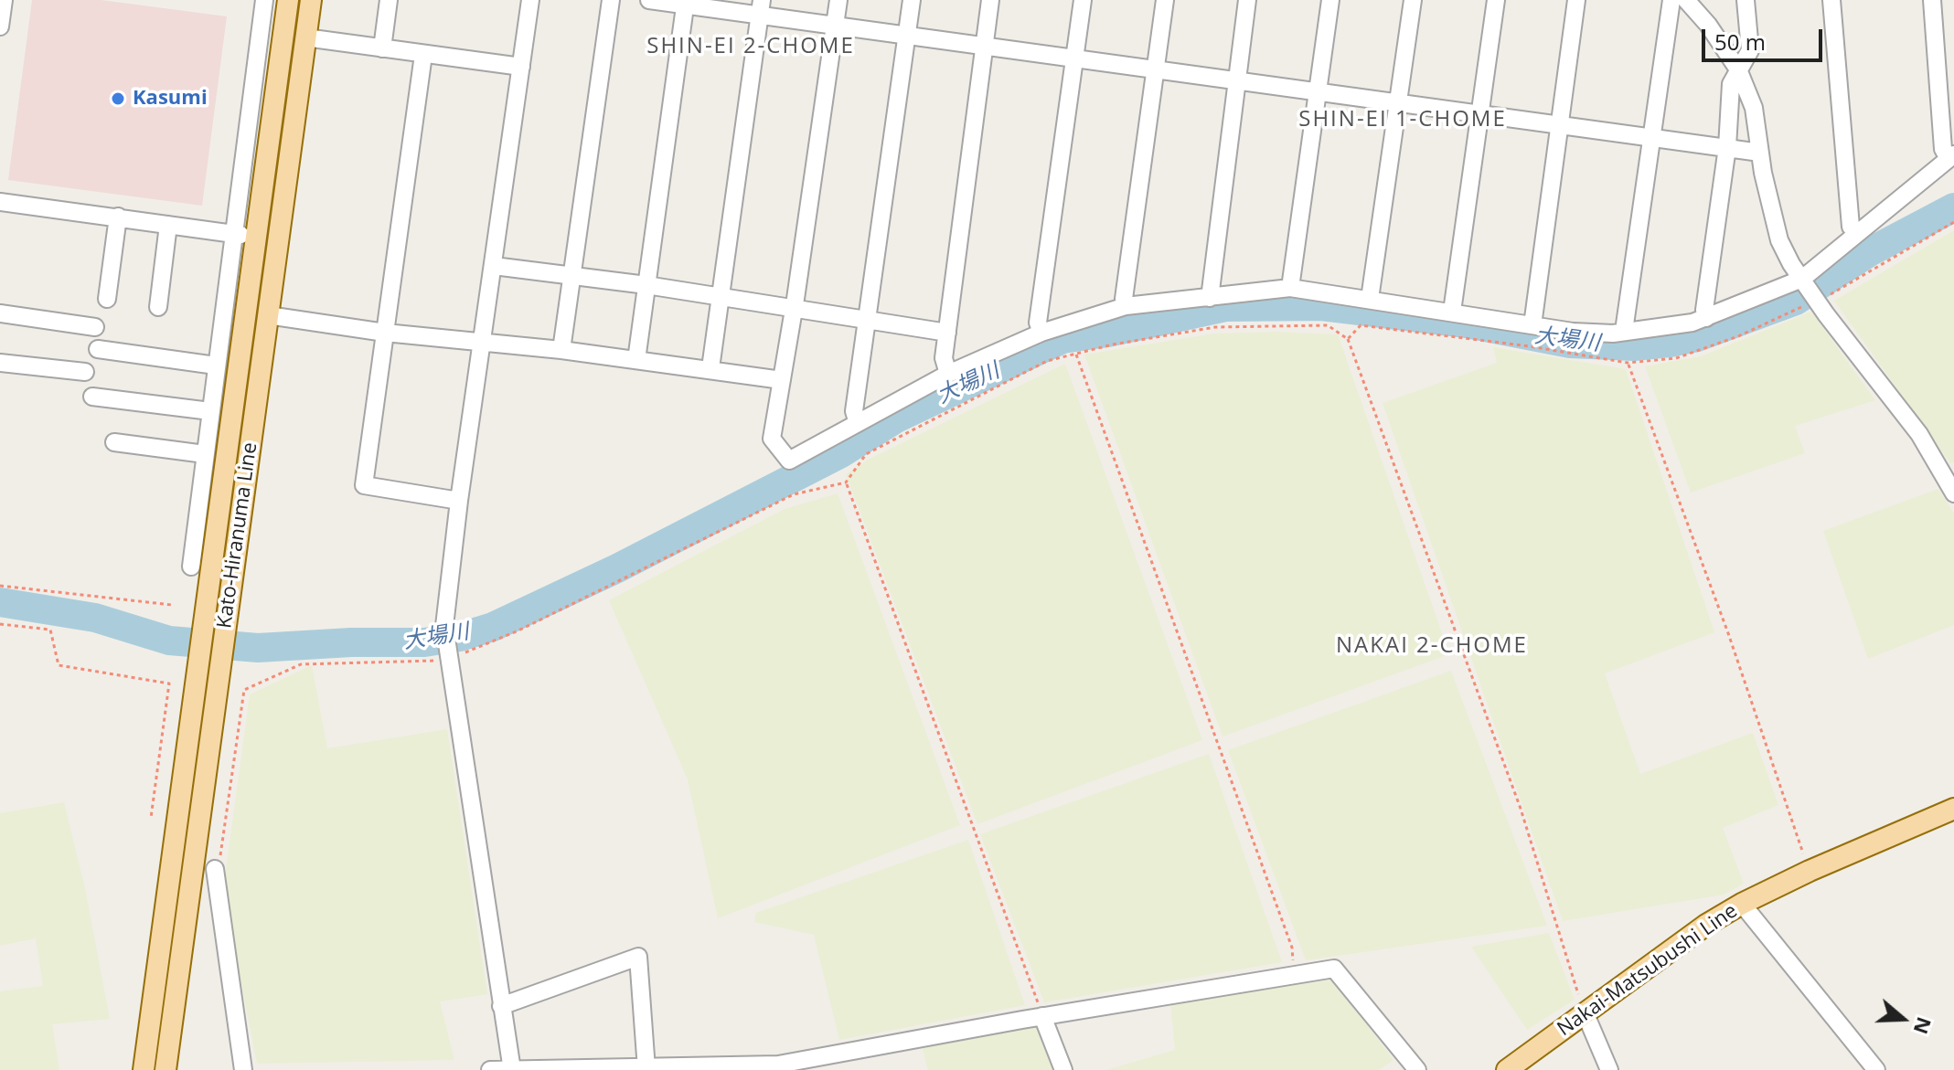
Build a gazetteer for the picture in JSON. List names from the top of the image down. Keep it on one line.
{"streets":{"main road":["Kato-Hiranuma Line","Nakai-Matsubushi Line"]},"districts":["SHIN-EI 2-CHOME","SHIN-EI 1-CHOME","NAKAI 2-CHOME"],"water":["大場川"],"places":["Kasumi"],"scale_bar":"50 m","north":"right"}
